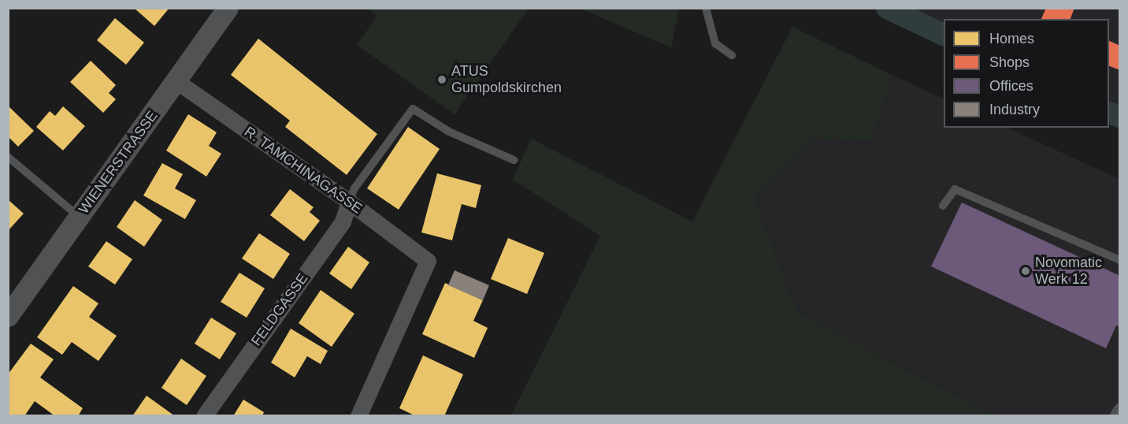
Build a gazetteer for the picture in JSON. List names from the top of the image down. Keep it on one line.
{"streets":{"street":["WIENERSTRASSE","R. TAMCHINAGASSE","FELDGASSE"]},"crossings":[["WIENERSTRASSE","R. TAMCHINAGASSE"],["R. TAMCHINAGASSE","FELDGASSE"]],"places":["ATUS Gumpoldskirchen","Novomatic Werk 12"],"legend":["Homes","Shops","Offices","Industry"]}
